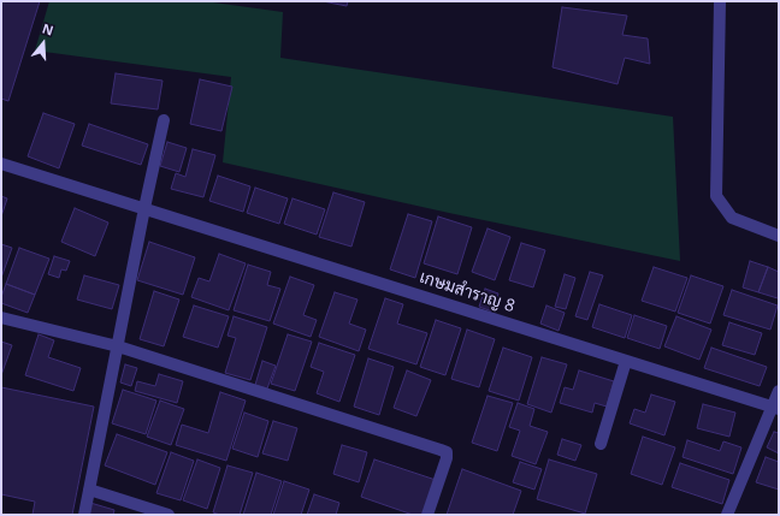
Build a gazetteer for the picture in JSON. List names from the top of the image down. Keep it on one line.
{"streets":{"street":["เกษมสำราญ 8"]},"north":"top"}
